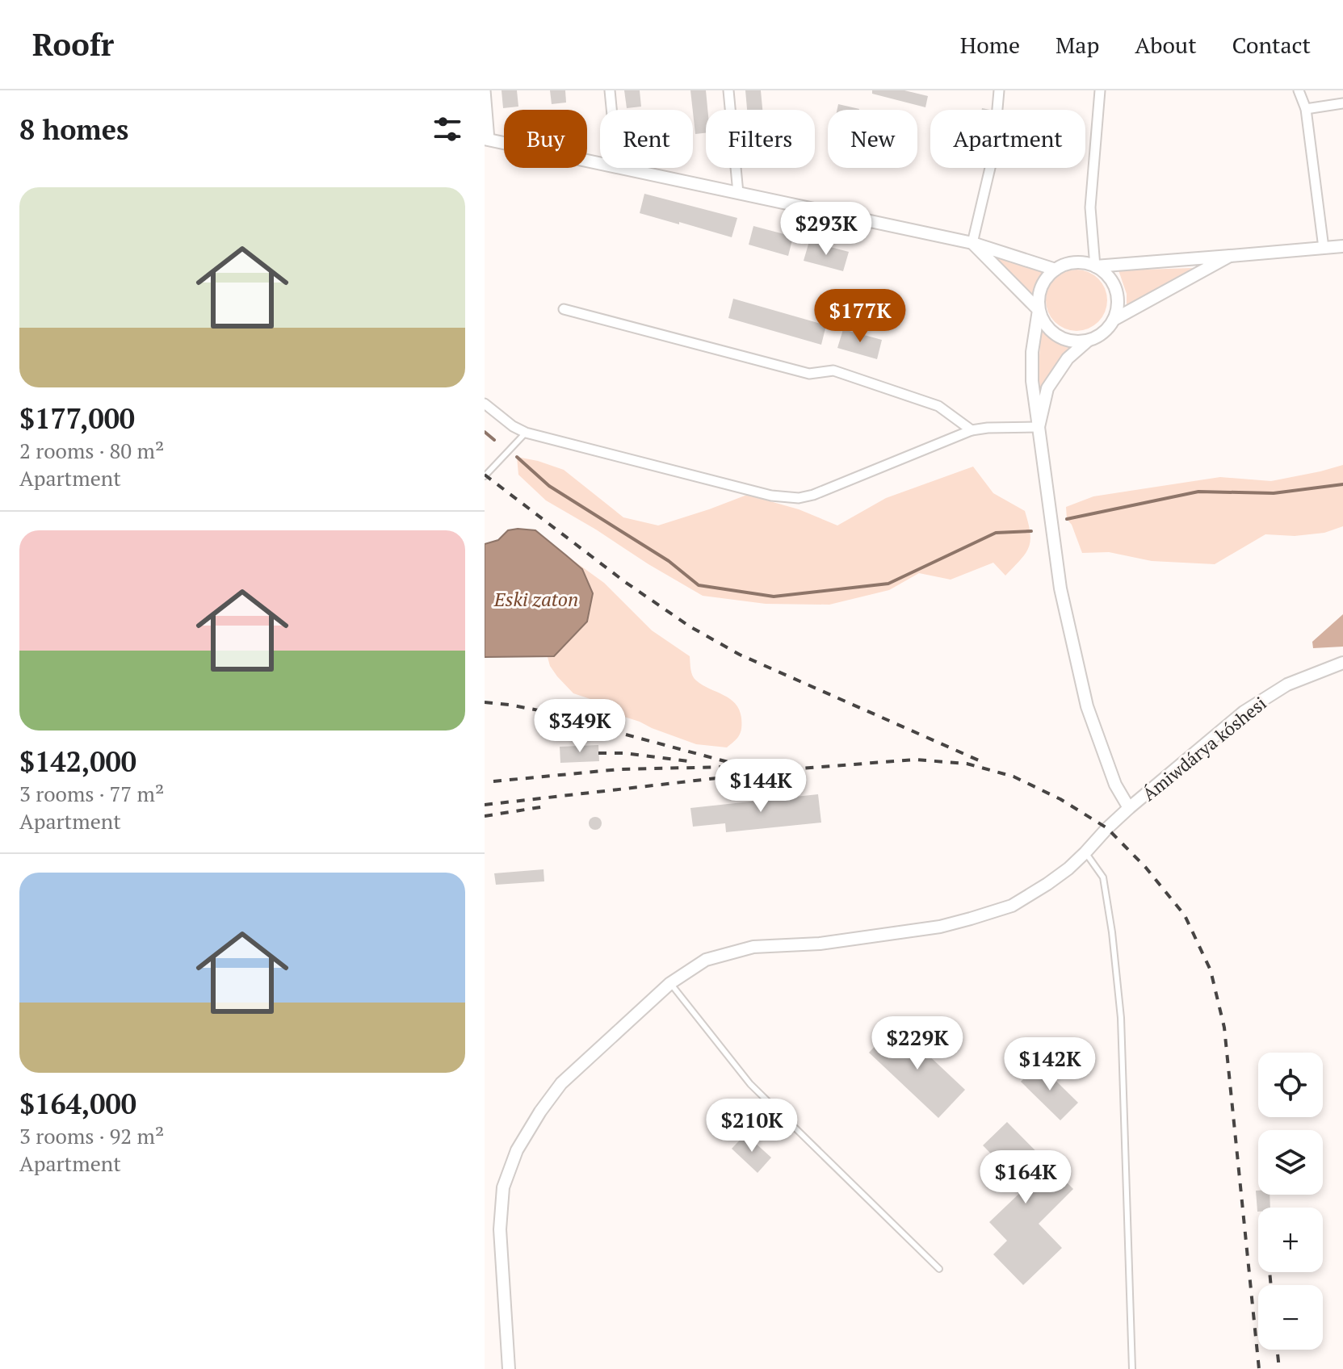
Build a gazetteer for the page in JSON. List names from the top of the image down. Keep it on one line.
{"streets":{"street":["Ámiwdárya kóshesi"]},"water":["Eski zaton"],"page":{"header":"Roofr","nav":["Home","Map","About","Contact"],"heading":"8 homes","chip":["Buy","Rent","Filters","New","Apartment"],"list":[{"name":"$177,000","note":"2 rooms · 80 m² · Apartment"},{"name":"$142,000","note":"3 rooms · 77 m² · Apartment"},{"name":"$164,000","note":"3 rooms · 92 m² · Apartment"}],"price":["$293K","$177K","$349K","$144K","$229K","$142K","$210K","$164K"],"map_buttons":["+","−"]}}
